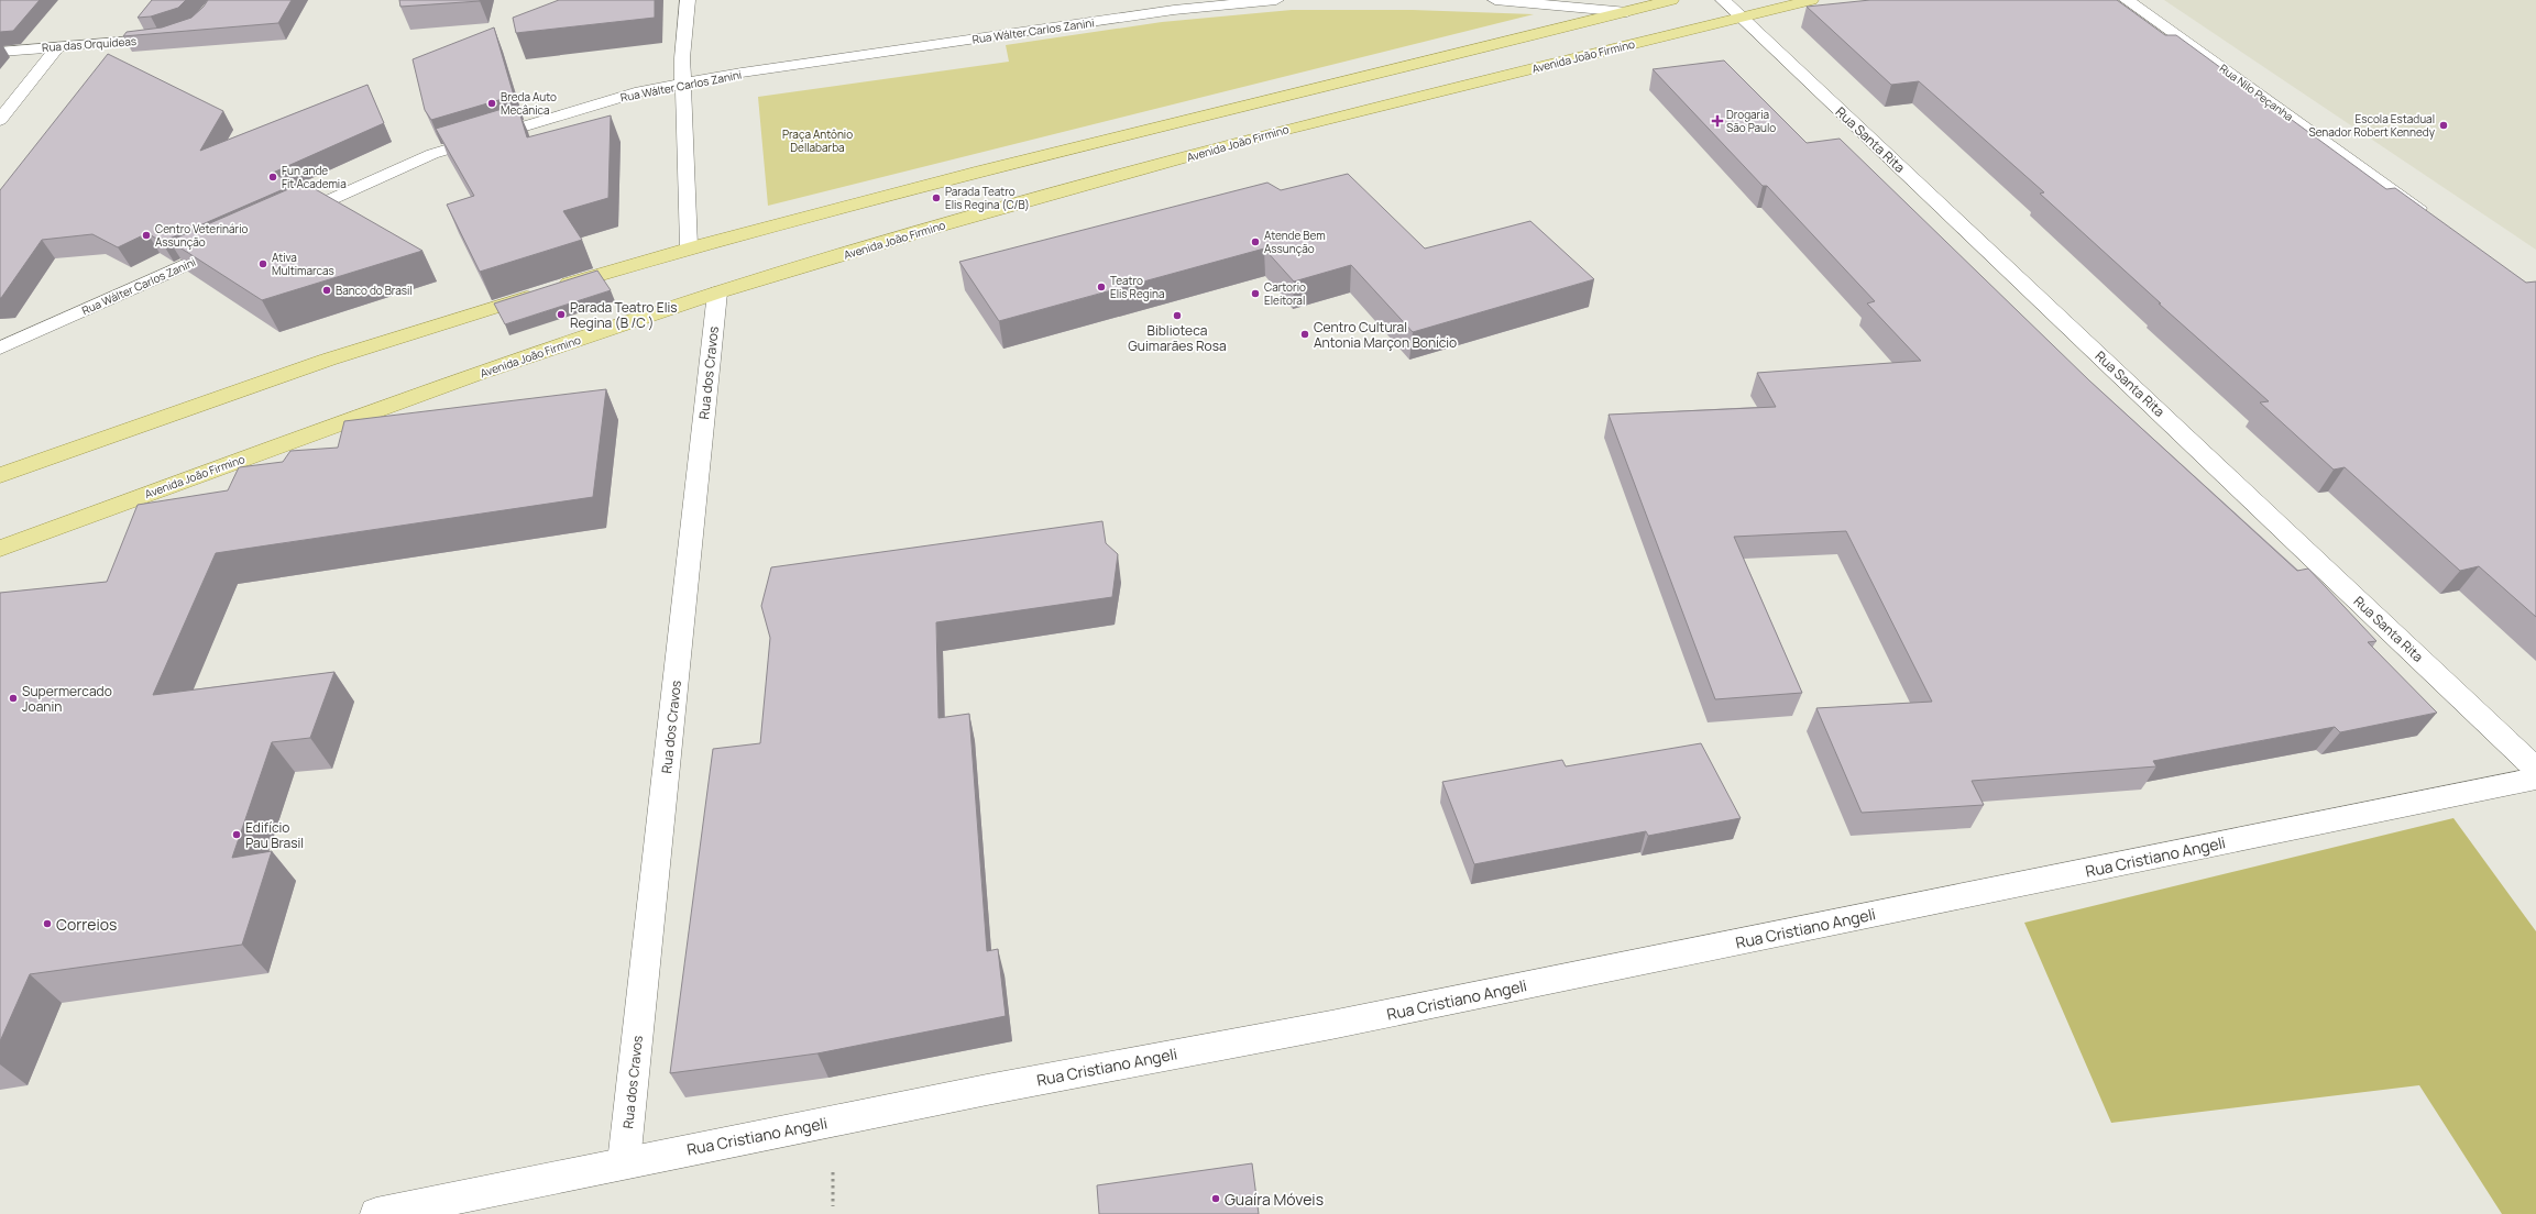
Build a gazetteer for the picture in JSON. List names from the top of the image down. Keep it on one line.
{"streets":{"main road":["Avenida João Firmino"],"street":["Rua Wálter Carlos Zanini","Rua das Orquídeas","Rua Nilo Peçanha","Rua Santa Rita","Rua dos Cravos","Rua Cristiano Angeli"]},"crossings":[["Avenida João Firmino","Rua Santa Rita"],["Avenida João Firmino","Rua dos Cravos"],["Rua dos Cravos","Rua Cristiano Angeli"]],"parks":["Praça Antônio Dellabarba"],"places":{"other":["Breda Auto Mecânica","Escola Estadual Senador Robert Kennedy","Fun ande Fit Academia","Parada Teatro Elis Regina (C/B)","Centro Veterinário Assunção","Atende Bem Assunção","Ativa Multimarcas","Teatro Elis Regina","Banco do Brasil","Cartorio Eleitoral","Parada Teatro Elis Regina (B /C )","Biblioteca Guimarães Rosa","Centro Cultural Antonia Marçon Bonício","Supermercado Joanin","Edifício Pau Brasil","Correios","Guaíra Móveis"],"health":["Drogaria São Paulo"]}}
